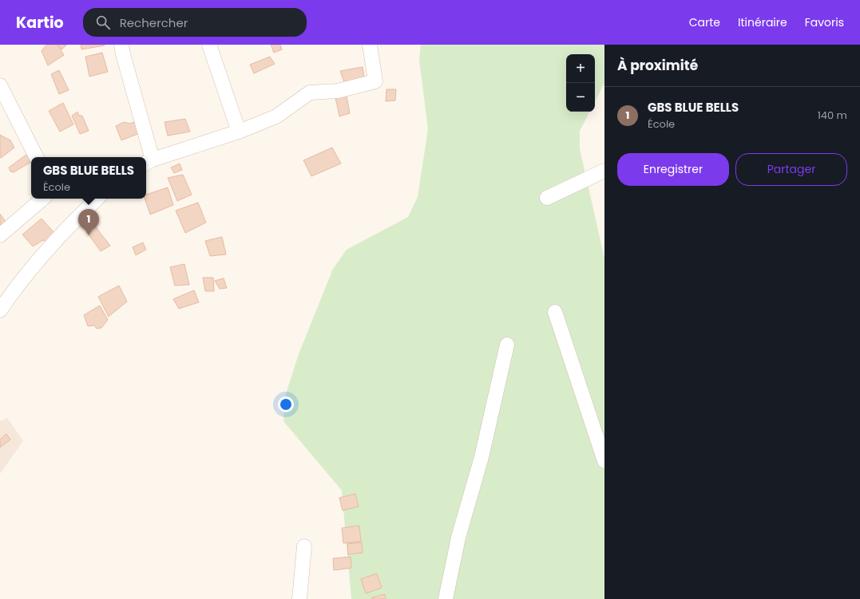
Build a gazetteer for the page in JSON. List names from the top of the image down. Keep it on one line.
{"page":{"header":"Kartio","search":"Rechercher","nav":["Carte","Itinéraire","Favoris"],"heading":"À proximité","map_buttons":["+","−"],"list":[{"mark":"1","name":"GBS BLUE BELLS","note":"École","value":"140 m"}],"buttons":["Enregistrer","Partager"],"popup":["GBS BLUE BELLS","École"],"pins":"1"}}
